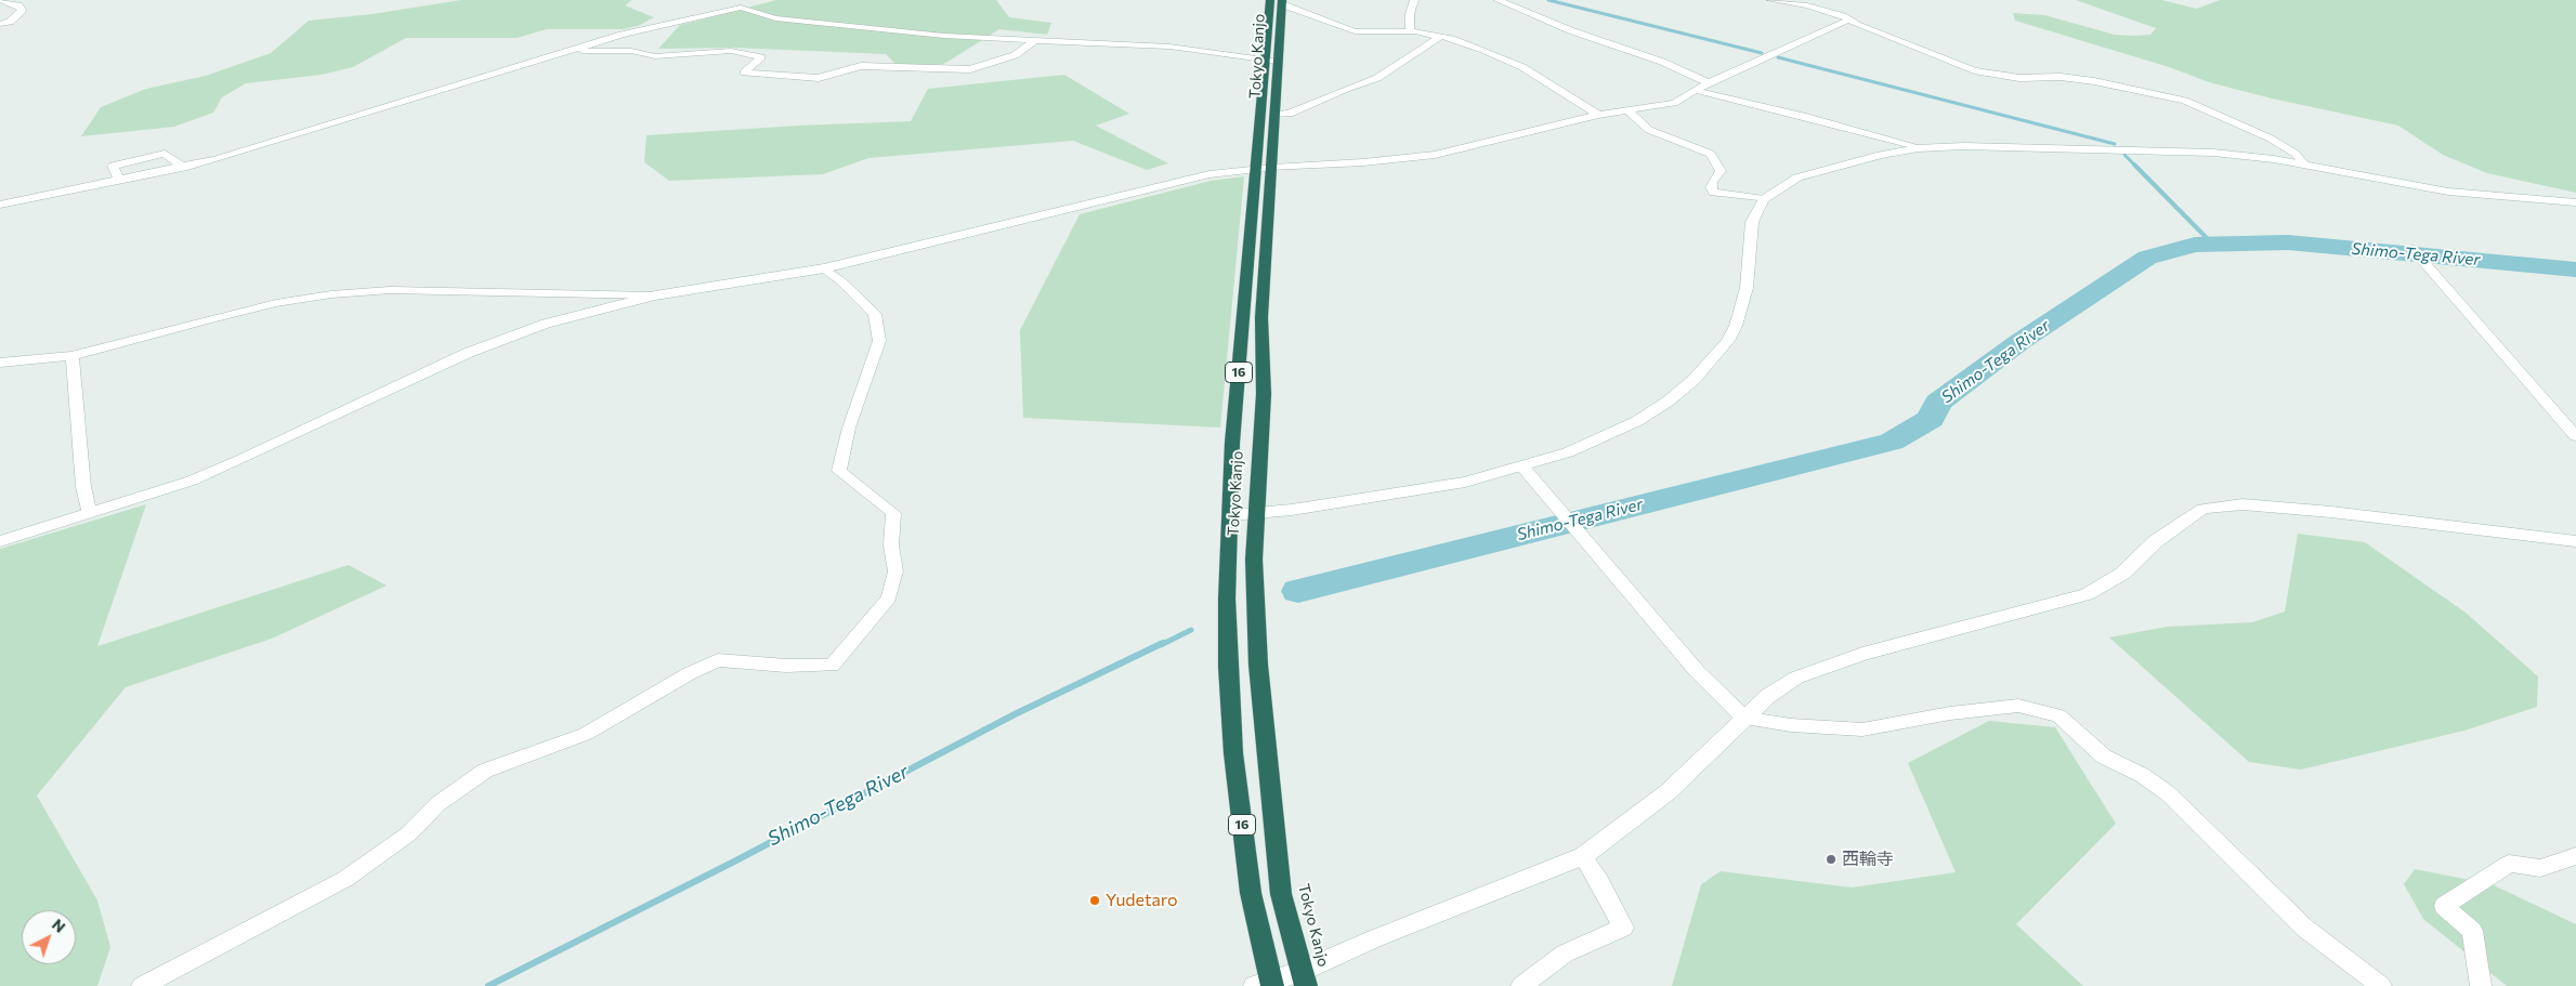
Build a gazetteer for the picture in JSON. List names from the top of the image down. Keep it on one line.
{"streets":{"highway":["Tokyo Kanjo","16"]},"water":["Shimo-Tega River"],"places":["西輪寺","Yudetaro"],"north":"top right"}
